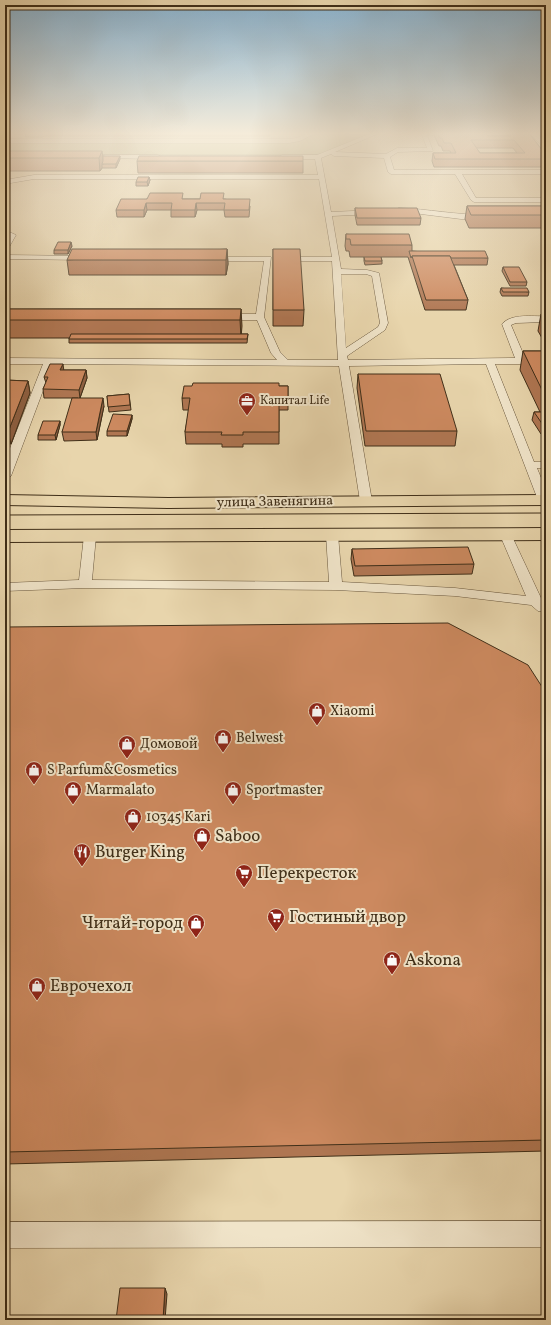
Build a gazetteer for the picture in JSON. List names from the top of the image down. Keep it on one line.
{"streets":{"main road":["улица Завенягина"]},"places":{"office":["Капитал Life"],"shop":["Xiaomi","Belwest","Домовой","S Parfum&Cosmetics","Marmalato","Sportmaster","10345 Kari","Saboo","Читай-город","Askona","Еврочехол"],"restaurant":["Burger King"],"supermarket":["Перекресток","Гостиный двор"]}}
